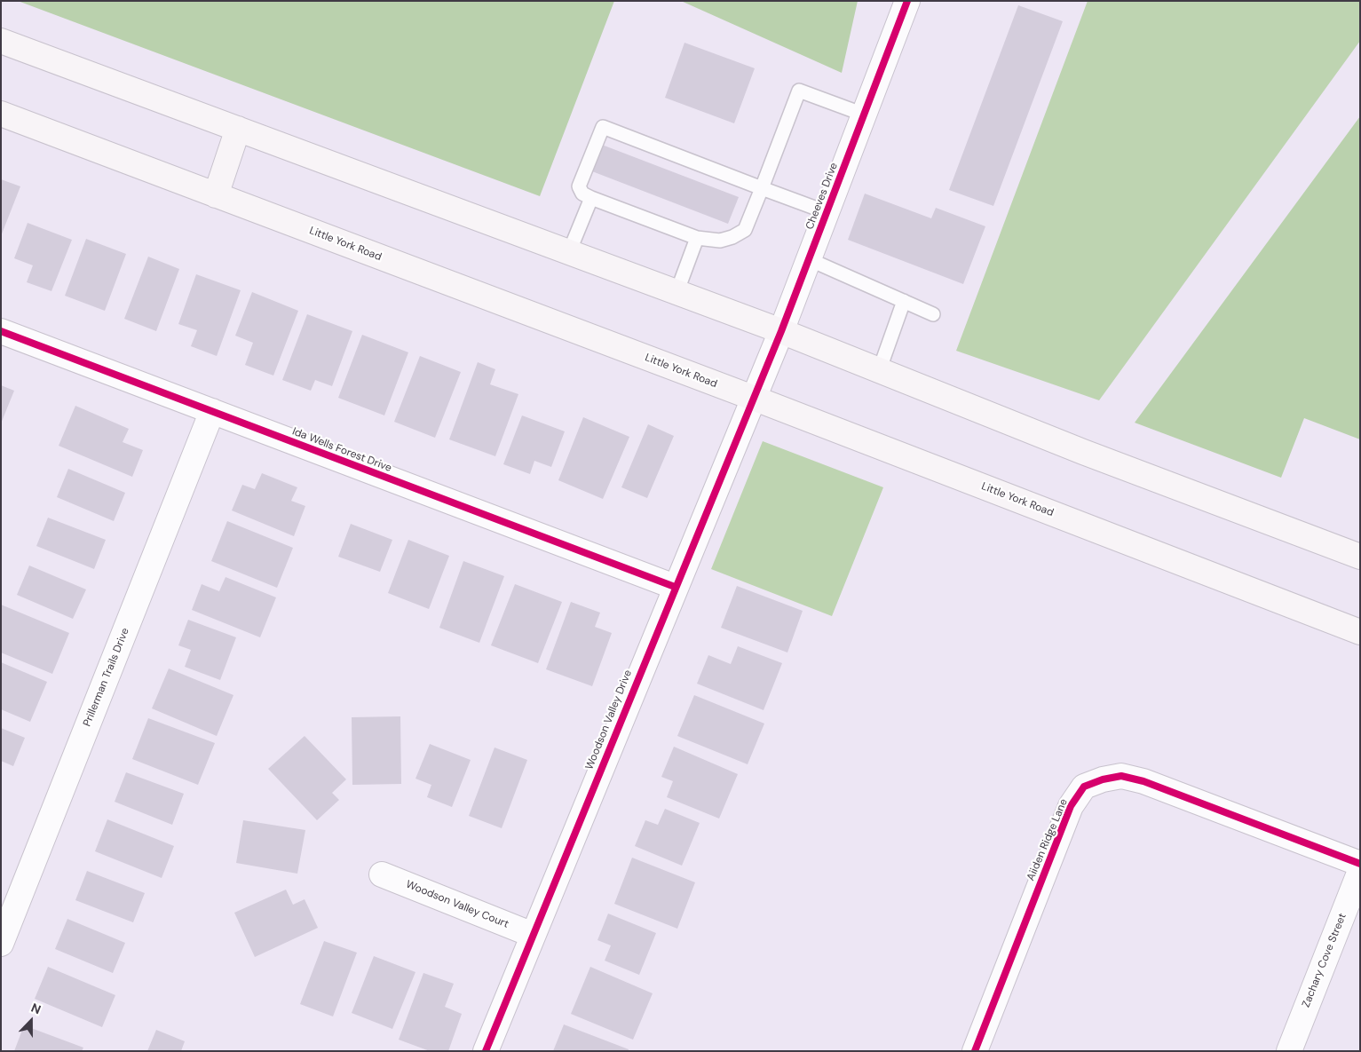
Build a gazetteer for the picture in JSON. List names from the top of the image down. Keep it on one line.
{"streets":{"main road":["Little York Road"],"street":["Cheeves Drive","Ida Wells Forest Drive","Prillerman Trails Drive","Woodson Valley Drive","Aiiden Ridge Lane","Woodson Valley Court","Zachary Cove Street"]},"crossings":[["Cheeves Drive","Little York Road"],["Cheeves Drive","Woodson Valley Drive"],["Little York Road","Woodson Valley Drive"],["Ida Wells Forest Drive","Prillerman Trails Drive"],["Ida Wells Forest Drive","Woodson Valley Drive"],["Woodson Valley Drive","Woodson Valley Court"]],"north":"top"}
